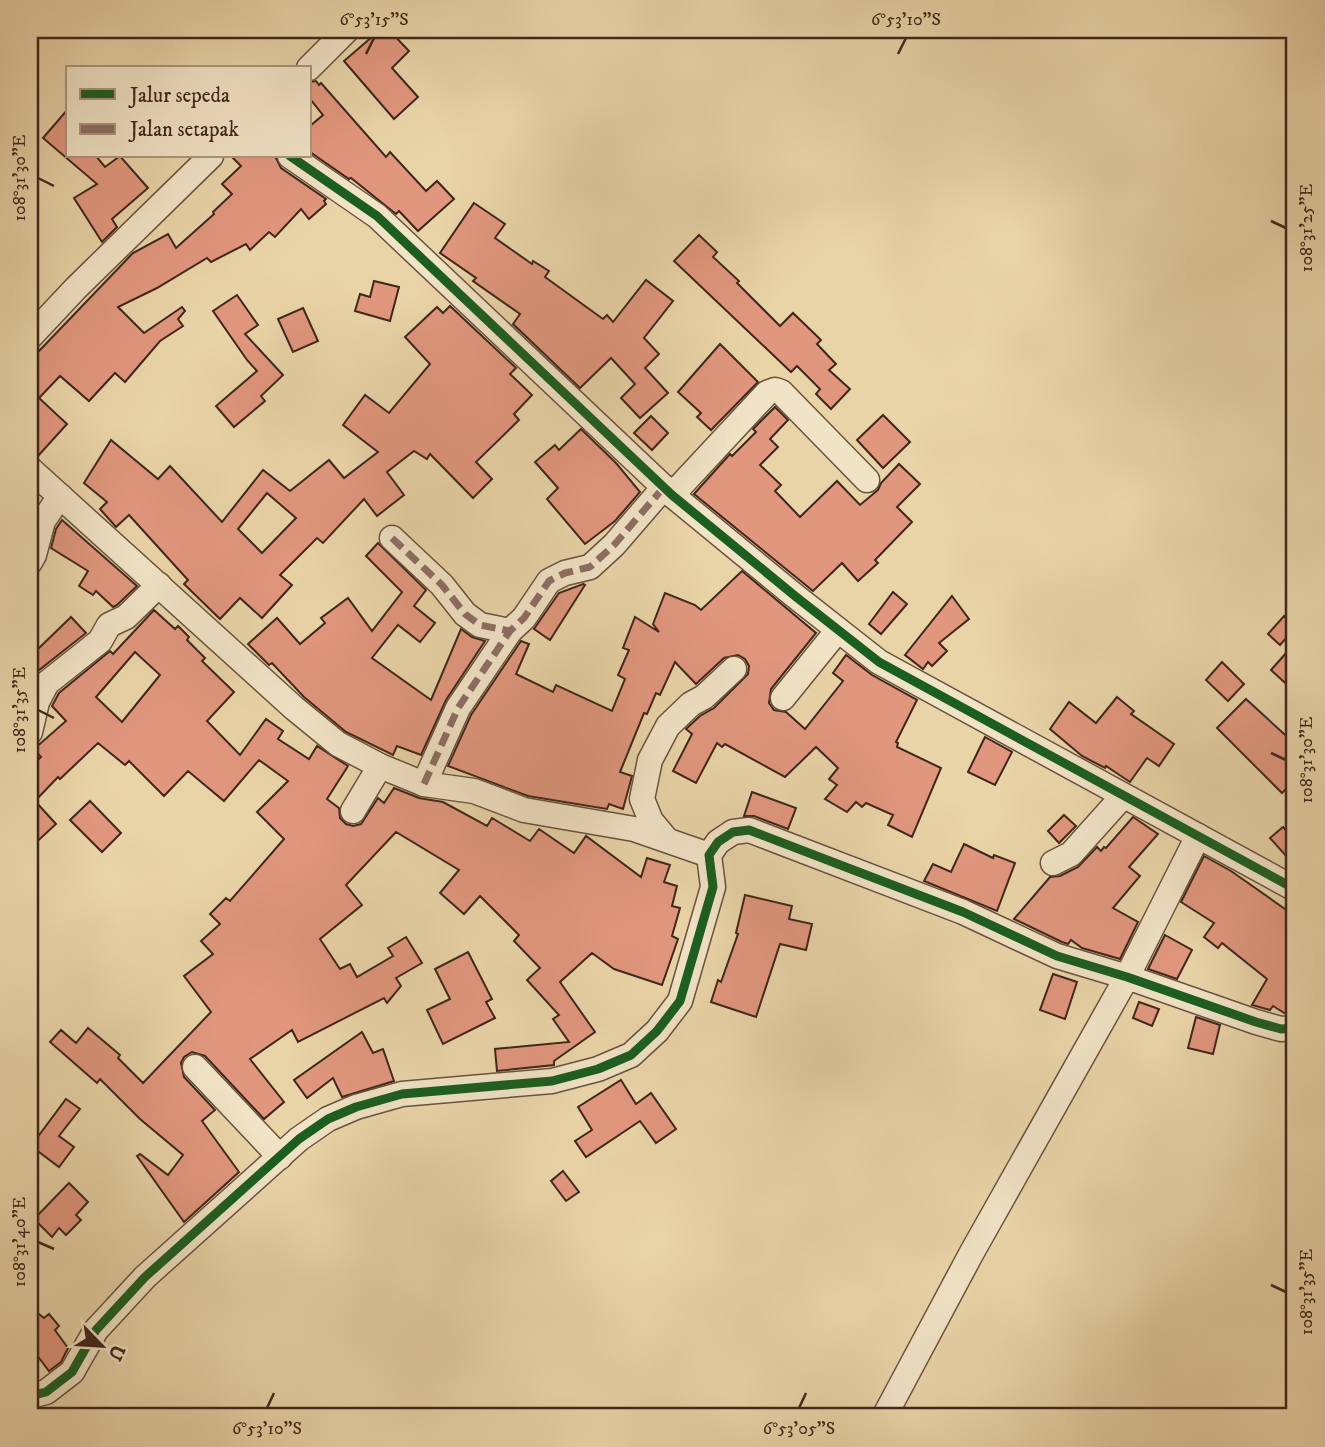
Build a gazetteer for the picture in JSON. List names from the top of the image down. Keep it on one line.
{"legend":["Jalur sepeda","Jalan setapak"],"north":"bottom right","coordinates":["6°53'15\"S","6°53'10\"S","108°31'30\"E","108°31'25\"E","108°31'35\"E","108°31'40\"E","6°53'05\"S"]}
